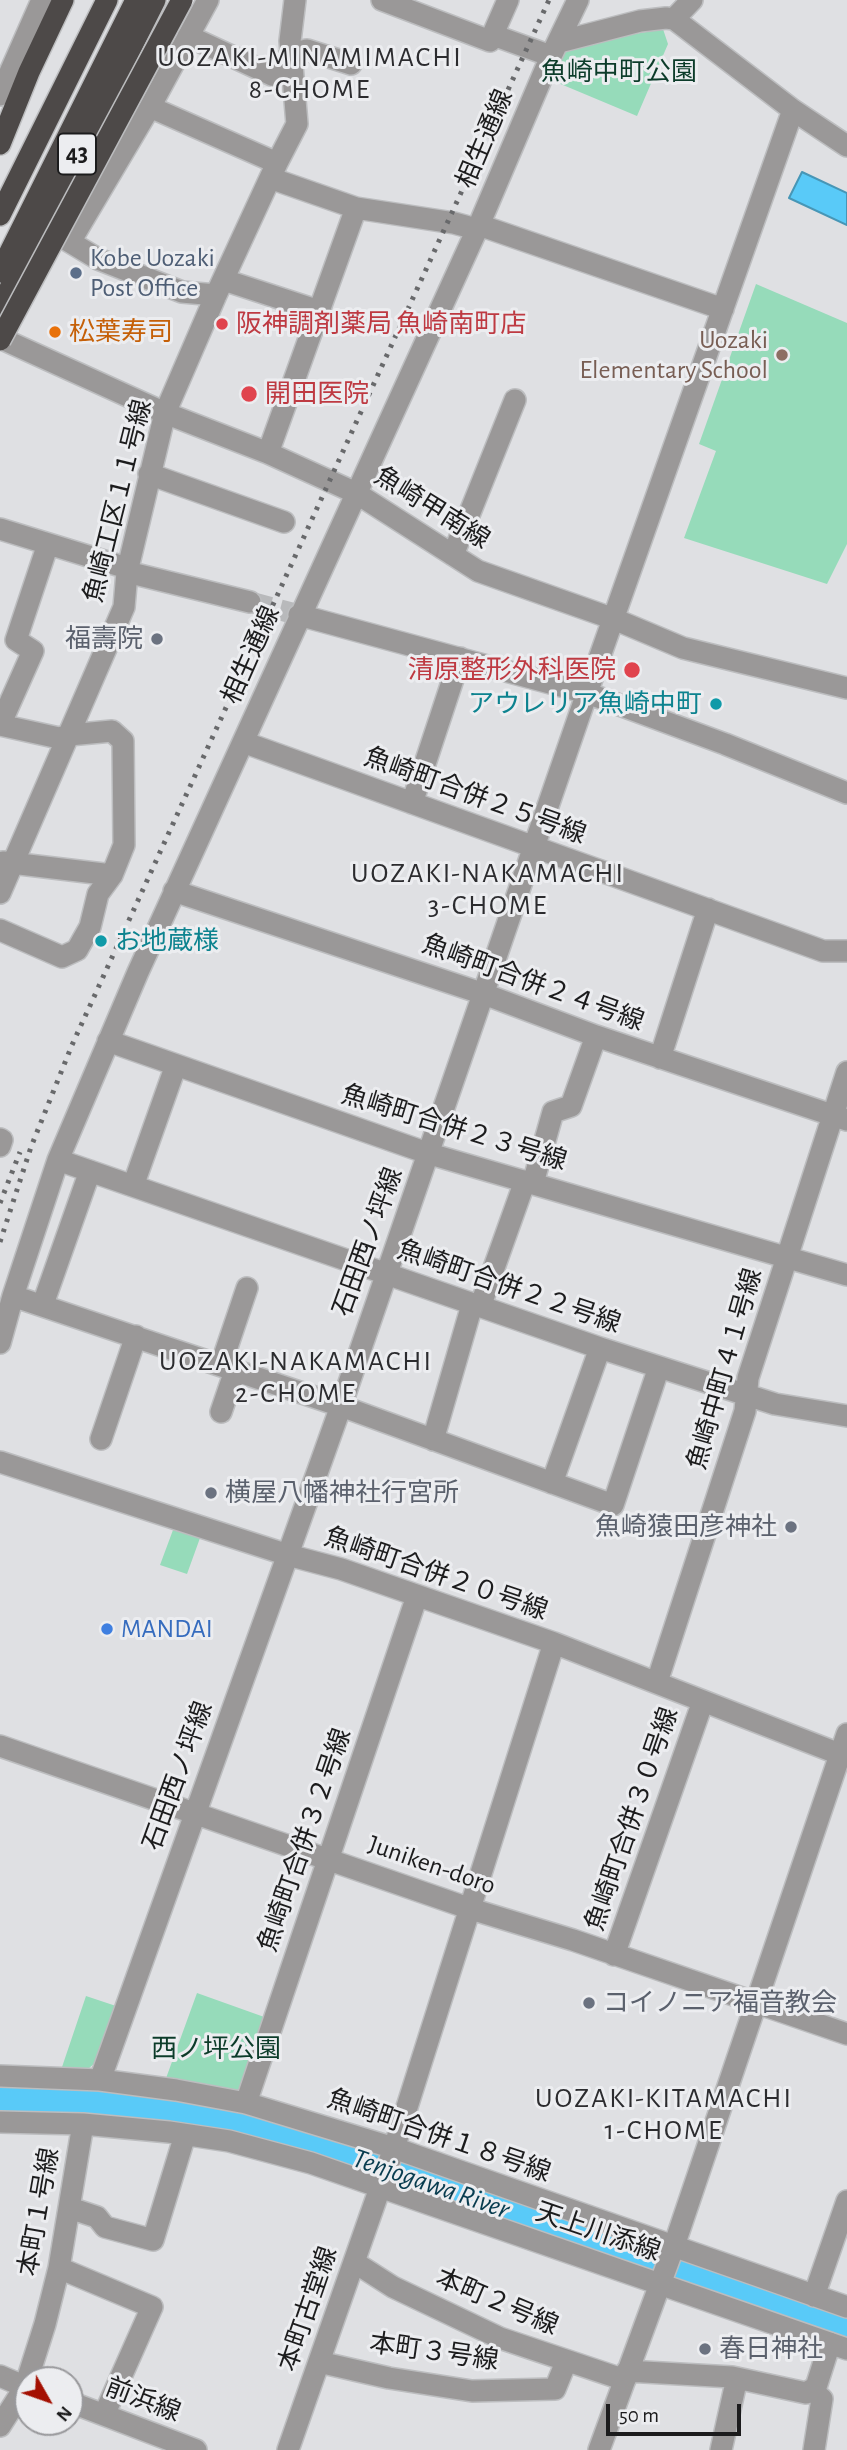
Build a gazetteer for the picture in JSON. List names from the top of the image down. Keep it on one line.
{"streets":{"highway":["43"],"street":["相生通線","魚崎工区１１号線","魚崎甲南線","魚崎町合併２５号線","魚崎町合併２４号線","魚崎町合併２３号線","石田西ノ坪線","魚崎町合併２２号線","魚崎中町４１号線","魚崎町合併２０号線","魚崎町合併３０号線","魚崎町合併３２号線","Juniken-doro","魚崎町合併１８号線","本町１号線","天上川添線","本町２号線","本町古堂線","本町３号線","前浜線"]},"crossings":[["相生通線","魚崎甲南線"],["相生通線","魚崎町合併２５号線"],["相生通線","魚崎町合併２４号線"],["相生通線","魚崎町合併２３号線"],["相生通線","魚崎町合併２２号線"],["魚崎工区１１号線","魚崎甲南線"],["魚崎甲南線","石田西ノ坪線"],["魚崎町合併２５号線","石田西ノ坪線"],["魚崎町合併２４号線","石田西ノ坪線"],["魚崎町合併２４号線","魚崎中町４１号線"],["魚崎町合併２３号線","石田西ノ坪線"],["魚崎町合併２３号線","魚崎中町４１号線"],["石田西ノ坪線","魚崎町合併２２号線"],["石田西ノ坪線","魚崎町合併２０号線"],["石田西ノ坪線","Juniken-doro"],["石田西ノ坪線","魚崎町合併１８号線"],["魚崎町合併２２号線","魚崎中町４１号線"],["魚崎中町４１号線","魚崎町合併２０号線"],["魚崎町合併２０号線","魚崎町合併３０号線"],["魚崎町合併２０号線","魚崎町合併３２号線"],["魚崎町合併２０号線","本町古堂線"],["魚崎町合併３０号線","Juniken-doro"],["魚崎町合併３２号線","Juniken-doro"],["魚崎町合併３２号線","魚崎町合併１８号線"],["Juniken-doro","本町古堂線"],["魚崎町合併１８号線","本町古堂線"],["本町１号線","天上川添線"],["天上川添線","本町古堂線"],["本町２号線","本町古堂線"],["本町２号線","本町３号線"],["本町古堂線","本町３号線"]],"districts":["UOZAKI-MINAMIMACHI 8-CHOME","UOZAKI-NAKAMACHI 3-CHOME","UOZAKI-NAKAMACHI 2-CHOME","UOZAKI-KITAMACHI 1-CHOME"],"water":["Tenjogawa River"],"parks":["魚崎中町公園","西ノ坪公園"],"places":["Kobe Uozaki Post Office","阪神調剤薬局 魚崎南町店","松葉寿司","Uozaki Elementary School","開田医院","福壽院","清原整形外科医院","アウレリア魚崎中町","お地蔵様","横屋八幡神社行宮所","魚崎猿田彦神社","MANDAI","コイノニア福音教会","春日神社"],"scale_bar":"50 m","north":"bottom right"}
